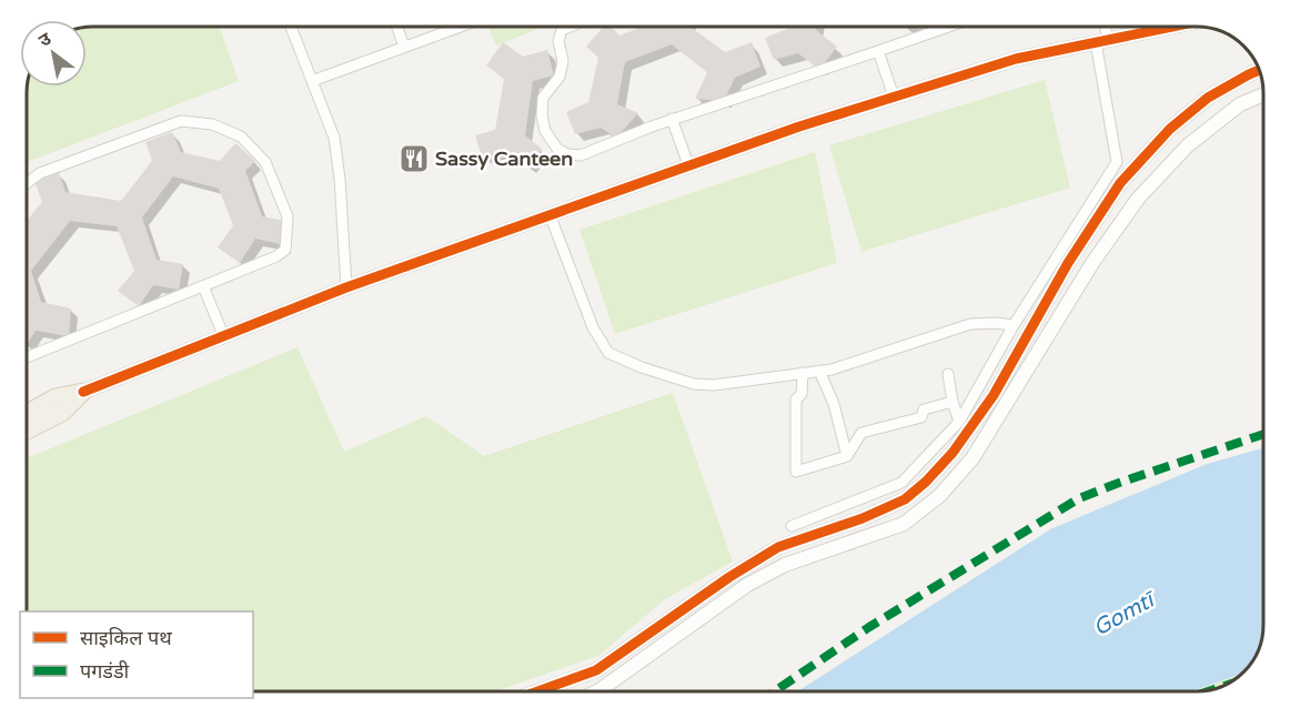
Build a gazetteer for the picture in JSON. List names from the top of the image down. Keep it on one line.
{"water":["Gomtī"],"places":{"restaurant":["Sassy Canteen"]},"legend":["साइकिल पथ","पगडंडी"],"north":"top left"}
